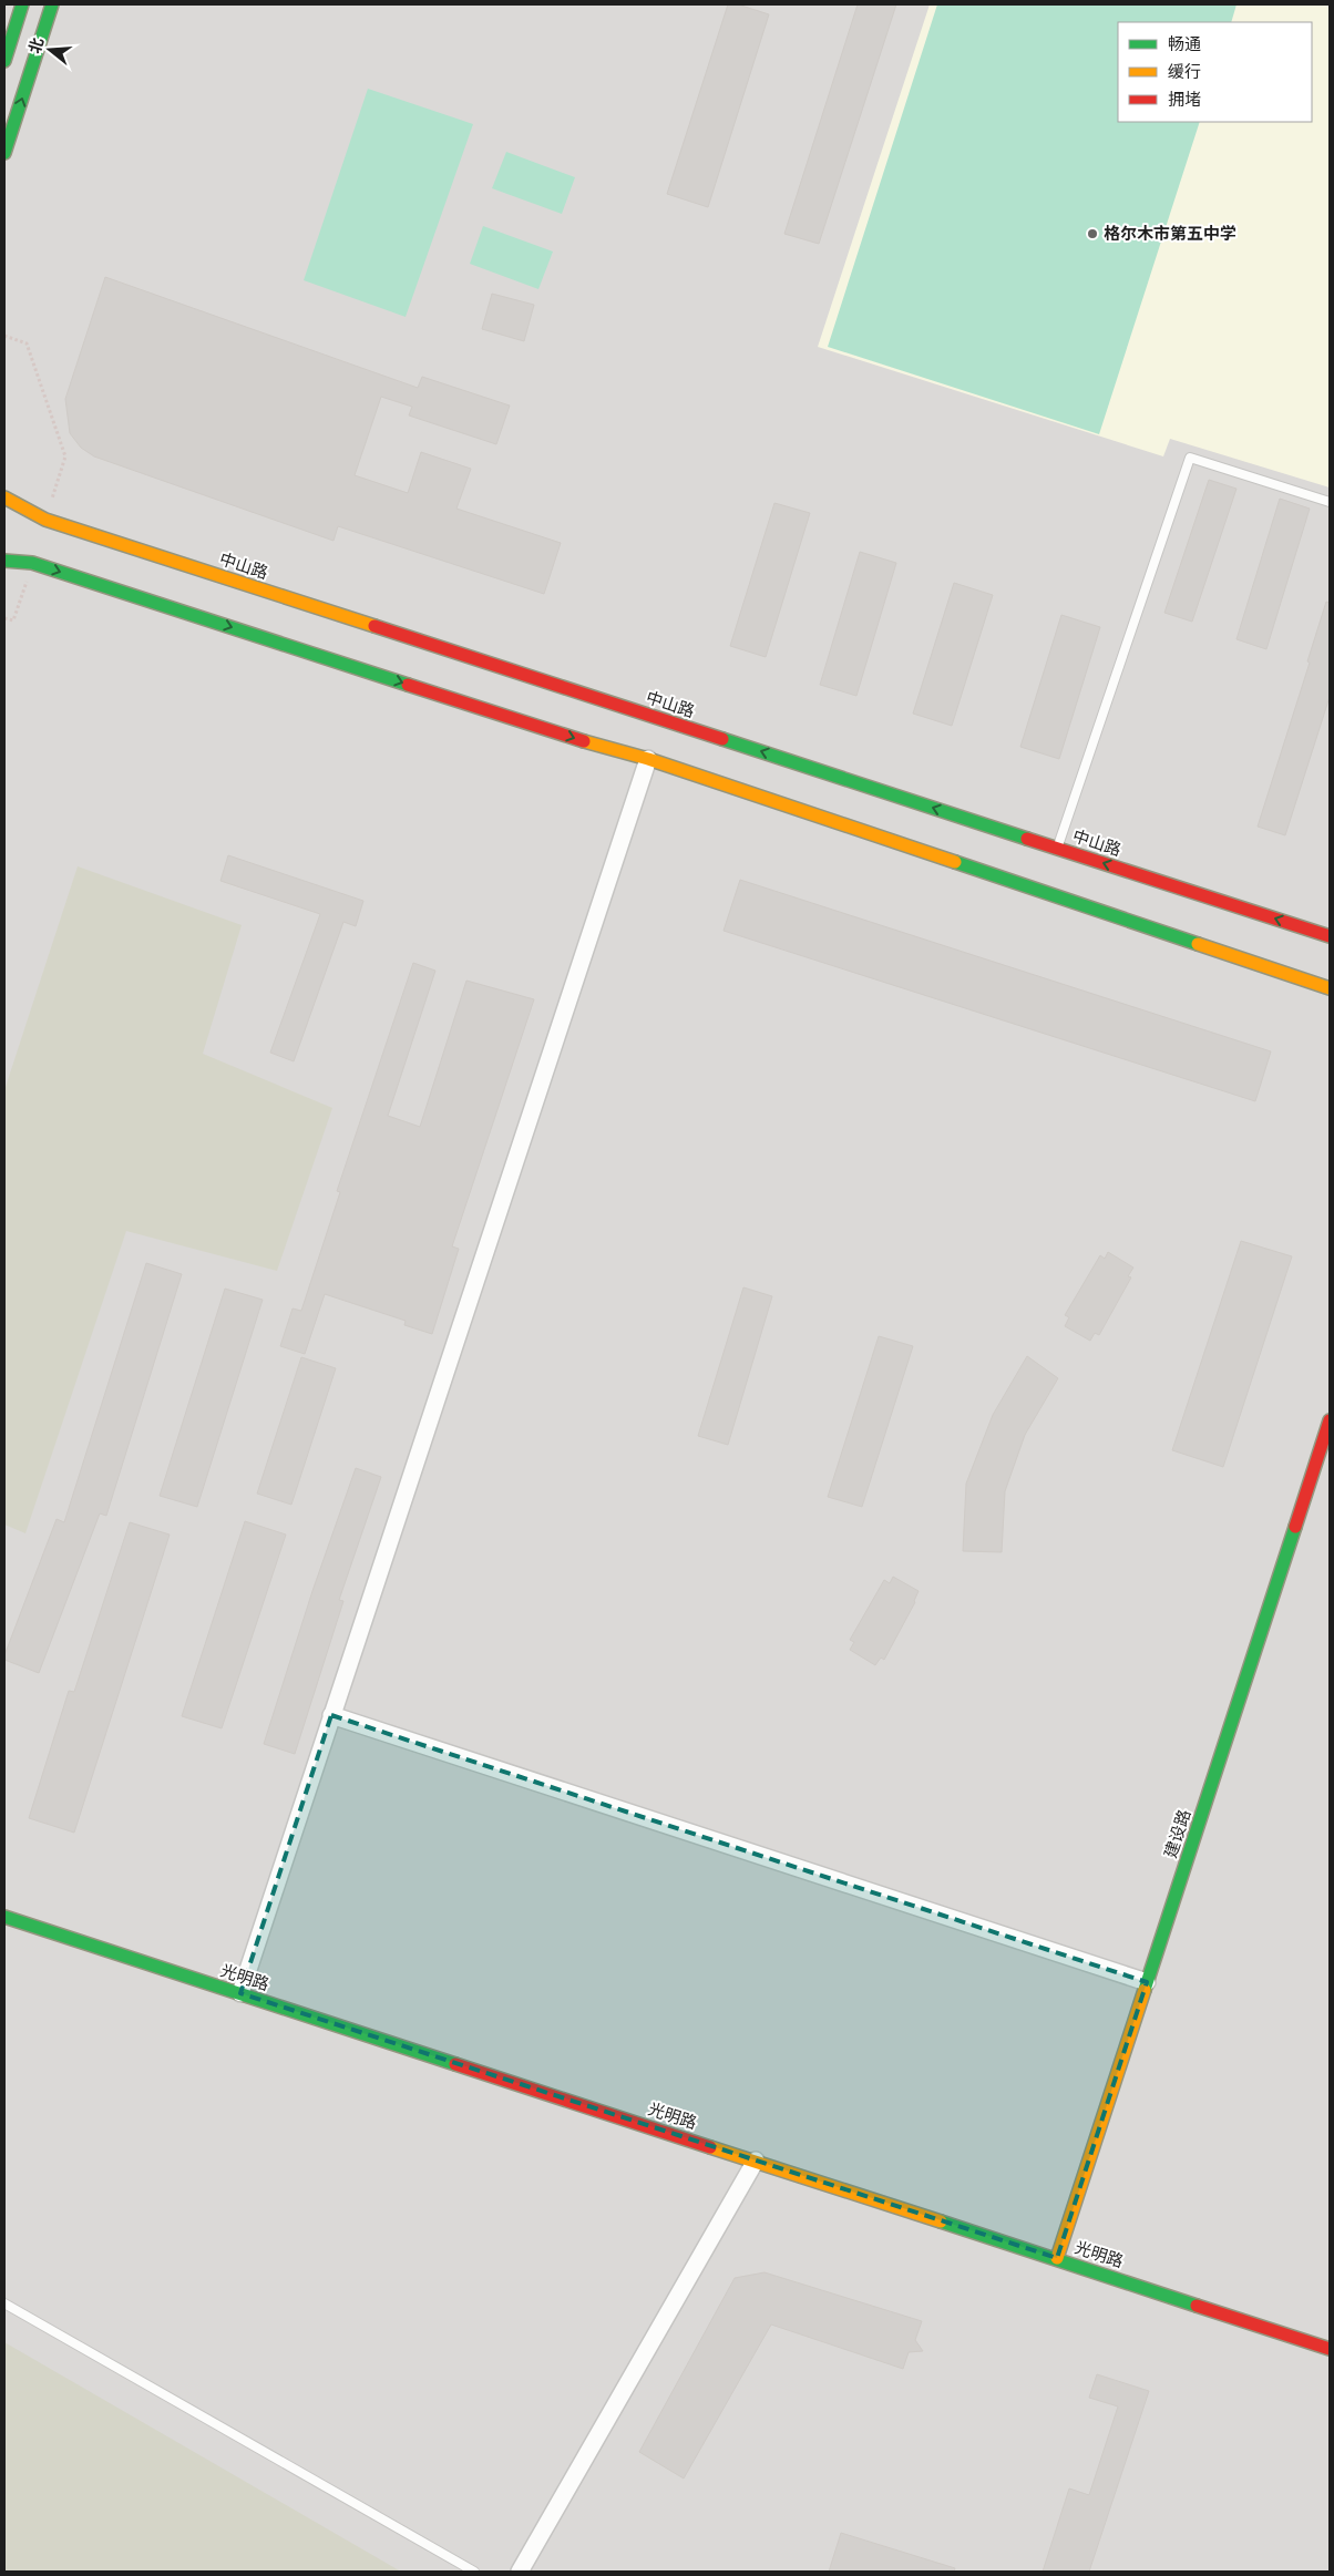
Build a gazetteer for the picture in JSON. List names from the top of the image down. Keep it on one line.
{"streets":{"main road":["中山路","建设路","光明路"]},"crossings":[["建设路","光明路"]],"places":["格尔木市第五中学"],"legend":["畅通","缓行","拥堵"],"north":"left"}
